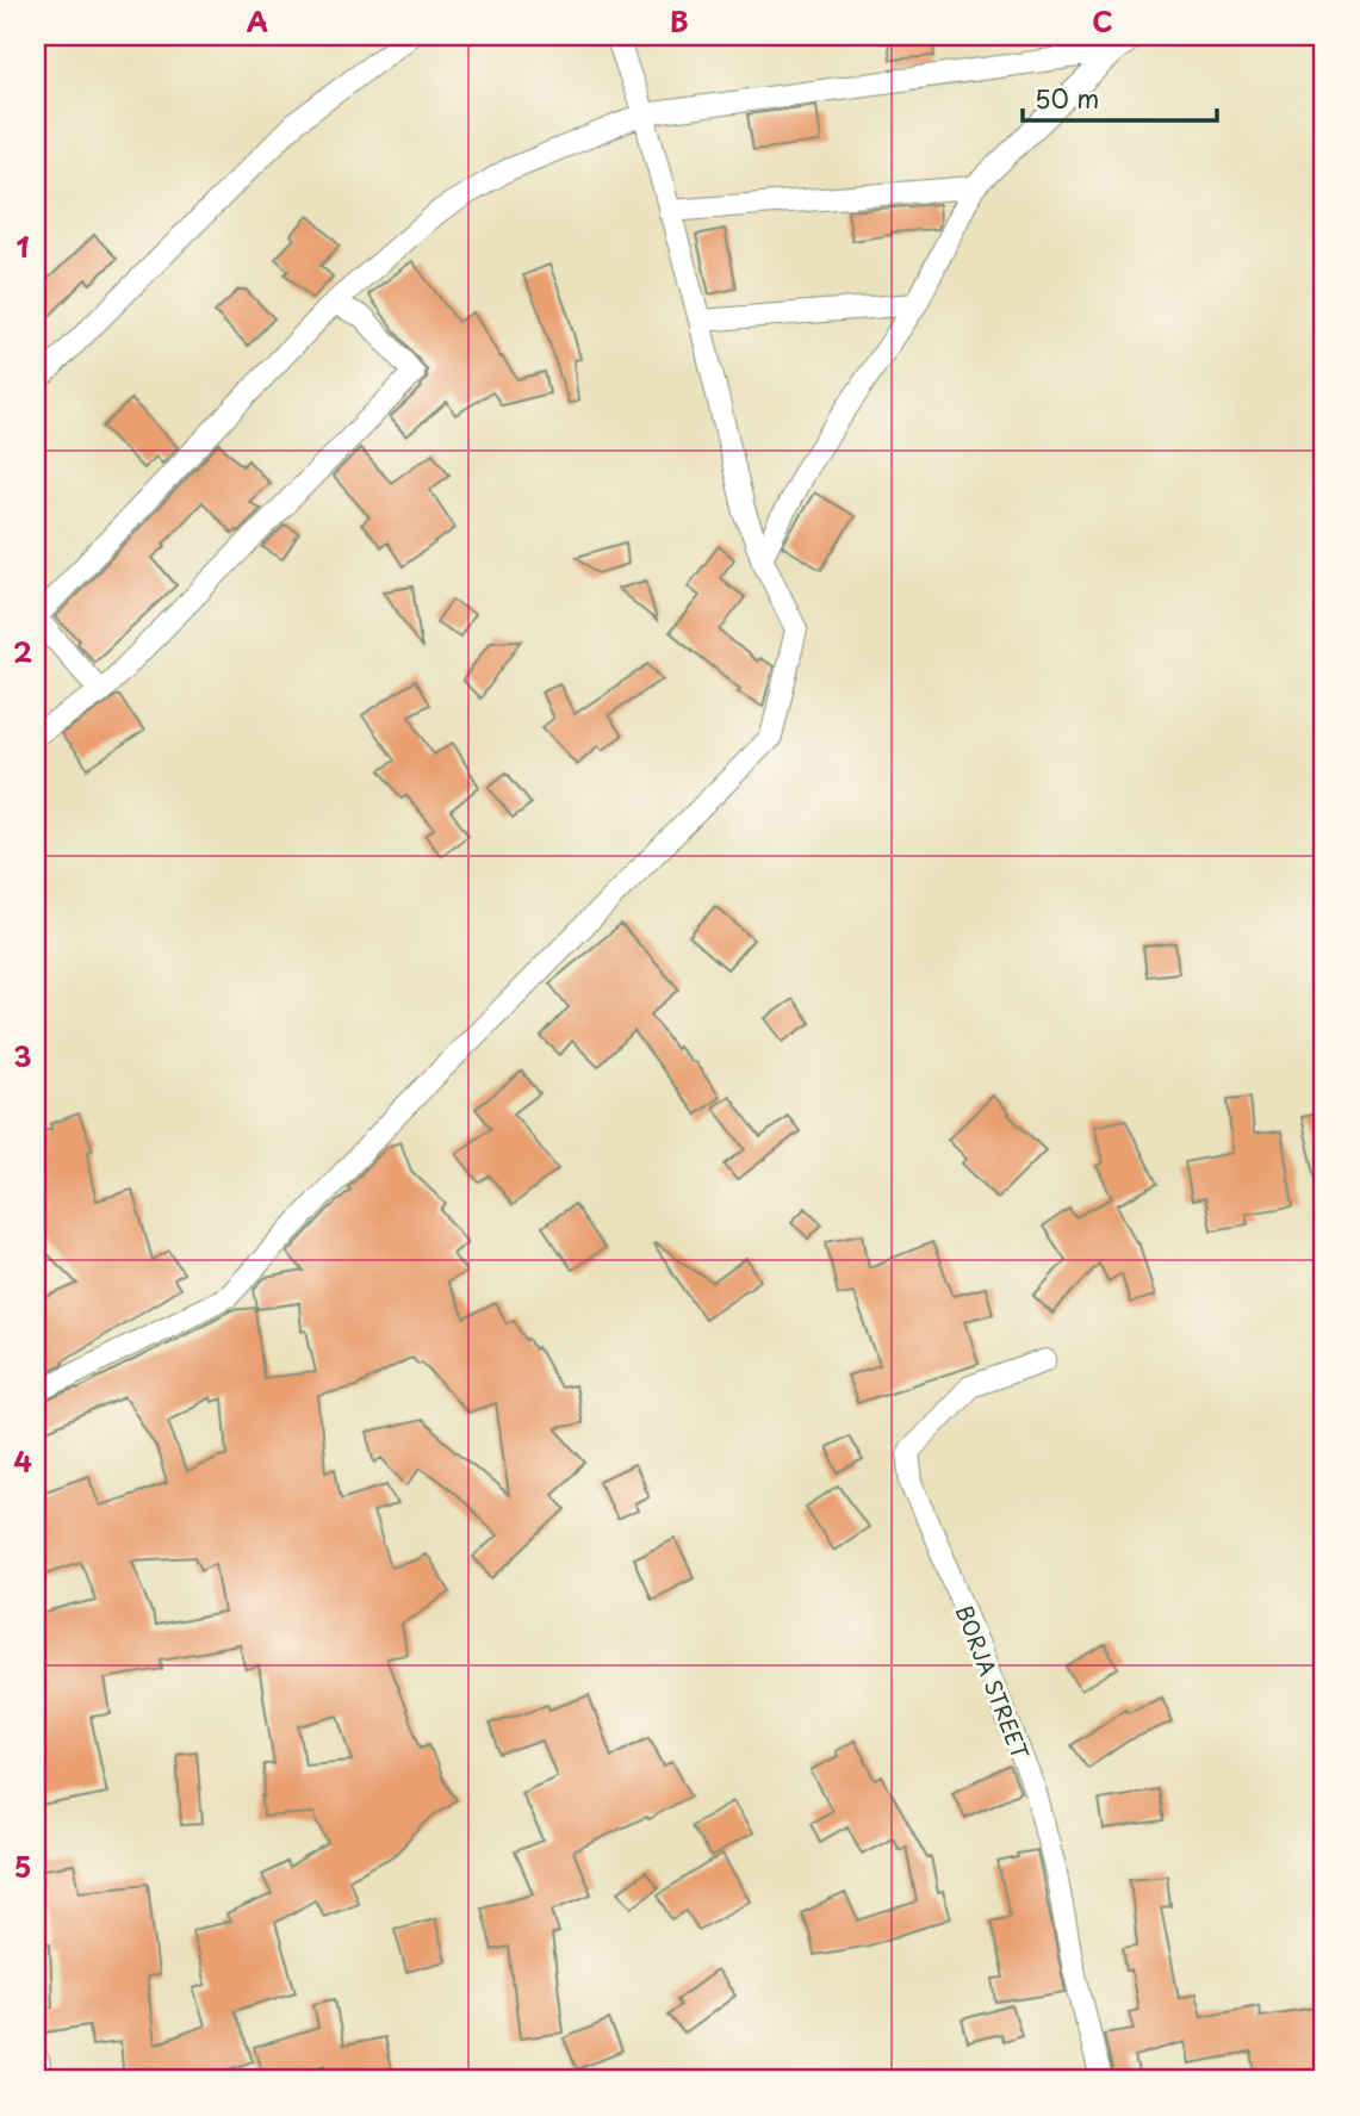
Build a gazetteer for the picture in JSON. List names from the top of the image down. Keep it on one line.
{"streets":{"street":["BORJA STREET"]},"scale_bar":"50 m","grid":{"columns":["A","B","C"],"rows":["1","2","3","4","5"]}}
